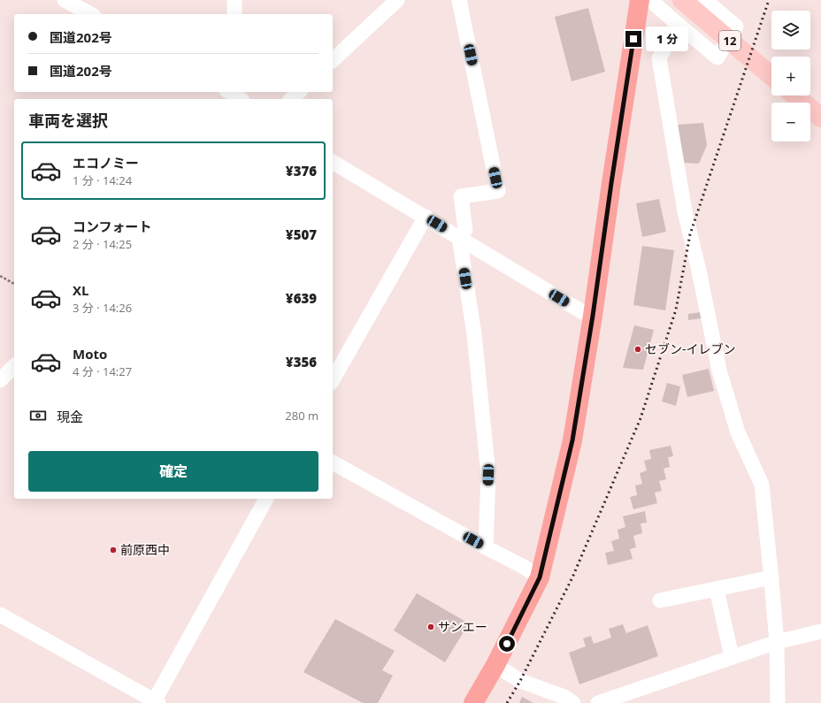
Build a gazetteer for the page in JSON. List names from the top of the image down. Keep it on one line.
{"streets":{"main road":["12"]},"places":["セブン-イレブン","前原西中","サンエー"],"page":{"map_buttons":["+","−"],"banner":["国道202号","国道202号"],"bubble":"1 分","heading":"車両を選択","list":[{"name":"エコノミー","note":"1 分 · 14:24","value":"¥376"},{"name":"コンフォート","note":"2 分 · 14:25","value":"¥507"},{"name":"XL","note":"3 分 · 14:26","value":"¥639"},{"name":"Moto","note":"4 分 · 14:27","value":"¥356"}],"pay":["現金","280 m"],"buttons":"確定"}}
